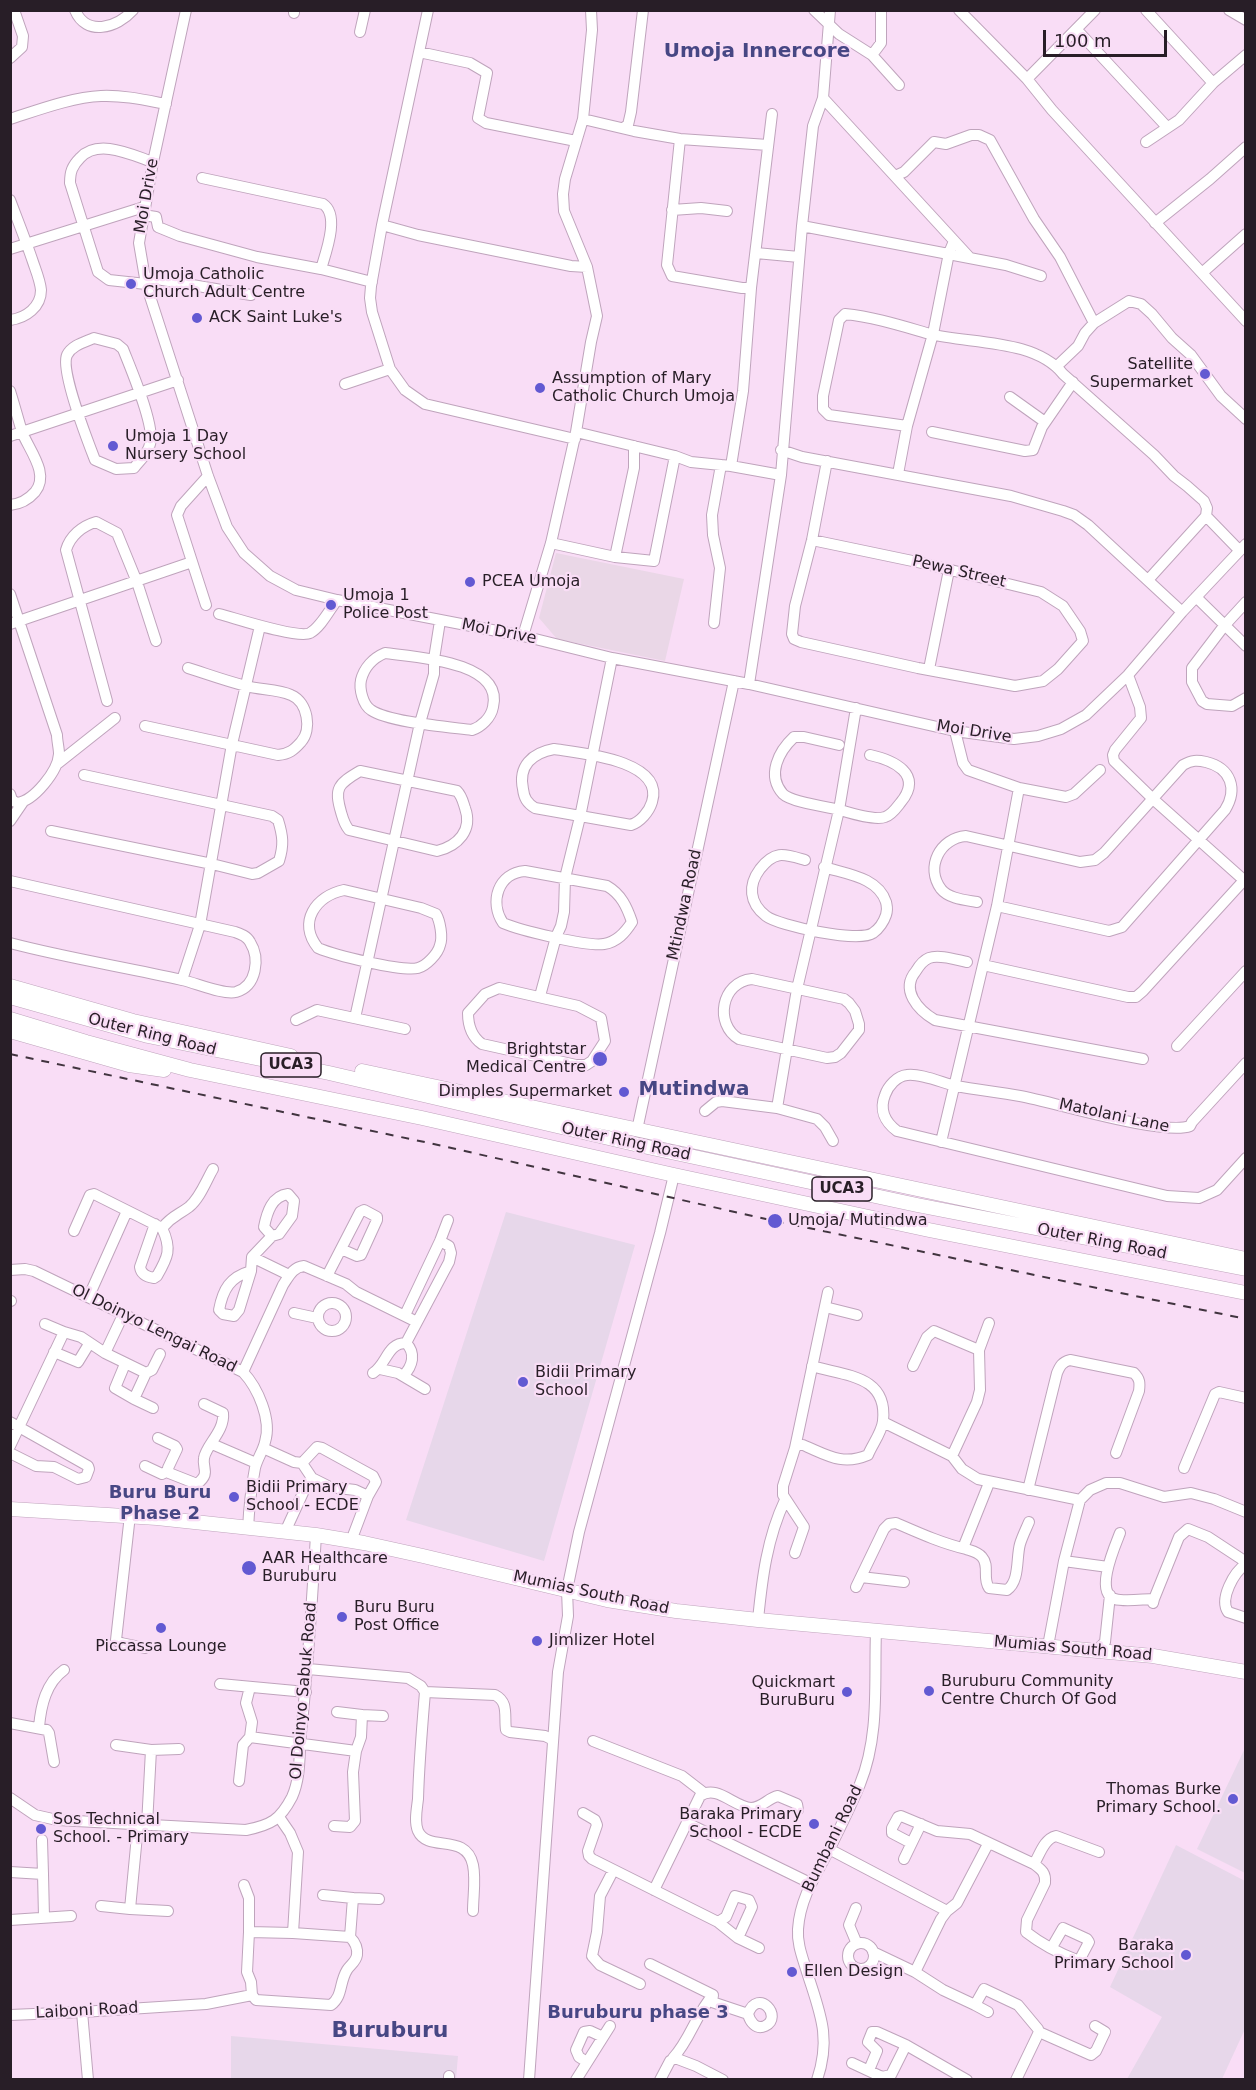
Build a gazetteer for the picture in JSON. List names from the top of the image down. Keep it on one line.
{"streets":{"main road":["Outer Ring Road","UCA3","Mumias South Road"],"street":["Moi Drive","Pewa Street","Mtindwa Road","Matolani Lane","Ol Doinyo Lengai Road","Ol Doinyo Sabuk Road","Bumbani Road","Laiboni Road"]},"crossings":[["Moi Drive","Mtindwa Road"],["Mtindwa Road","UCA3"],["Ol Doinyo Lengai Road","Mumias South Road"],["Mumias South Road","Ol Doinyo Sabuk Road"],["Mumias South Road","Bumbani Road"]],"districts":["Umoja Innercore","Mutindwa","Buru Buru Phase 2","Buruburu phase 3","Buruburu"],"places":["Umoja Catholic Church Adult Centre","ACK Saint Luke's","Satellite Supermarket","Assumption of Mary Catholic Church Umoja","Umoja 1 Day Nursery School","PCEA Umoja","Umoja 1 Police Post","Brightstar Medical Centre","Dimples Supermarket","Umoja/ Mutindwa","Bidii Primary School","Bidii Primary School - ECDE","AAR Healthcare Buruburu","Buru Buru Post Office","Piccassa Lounge","Jimlizer Hotel","Buruburu Community Centre Church Of God","Quickmart BuruBuru","Thomas Burke Primary School.","Baraka Primary School - ECDE","Sos Technical School. - Primary","Baraka Primary School","Ellen Design"],"scale_bar":"100 m"}
